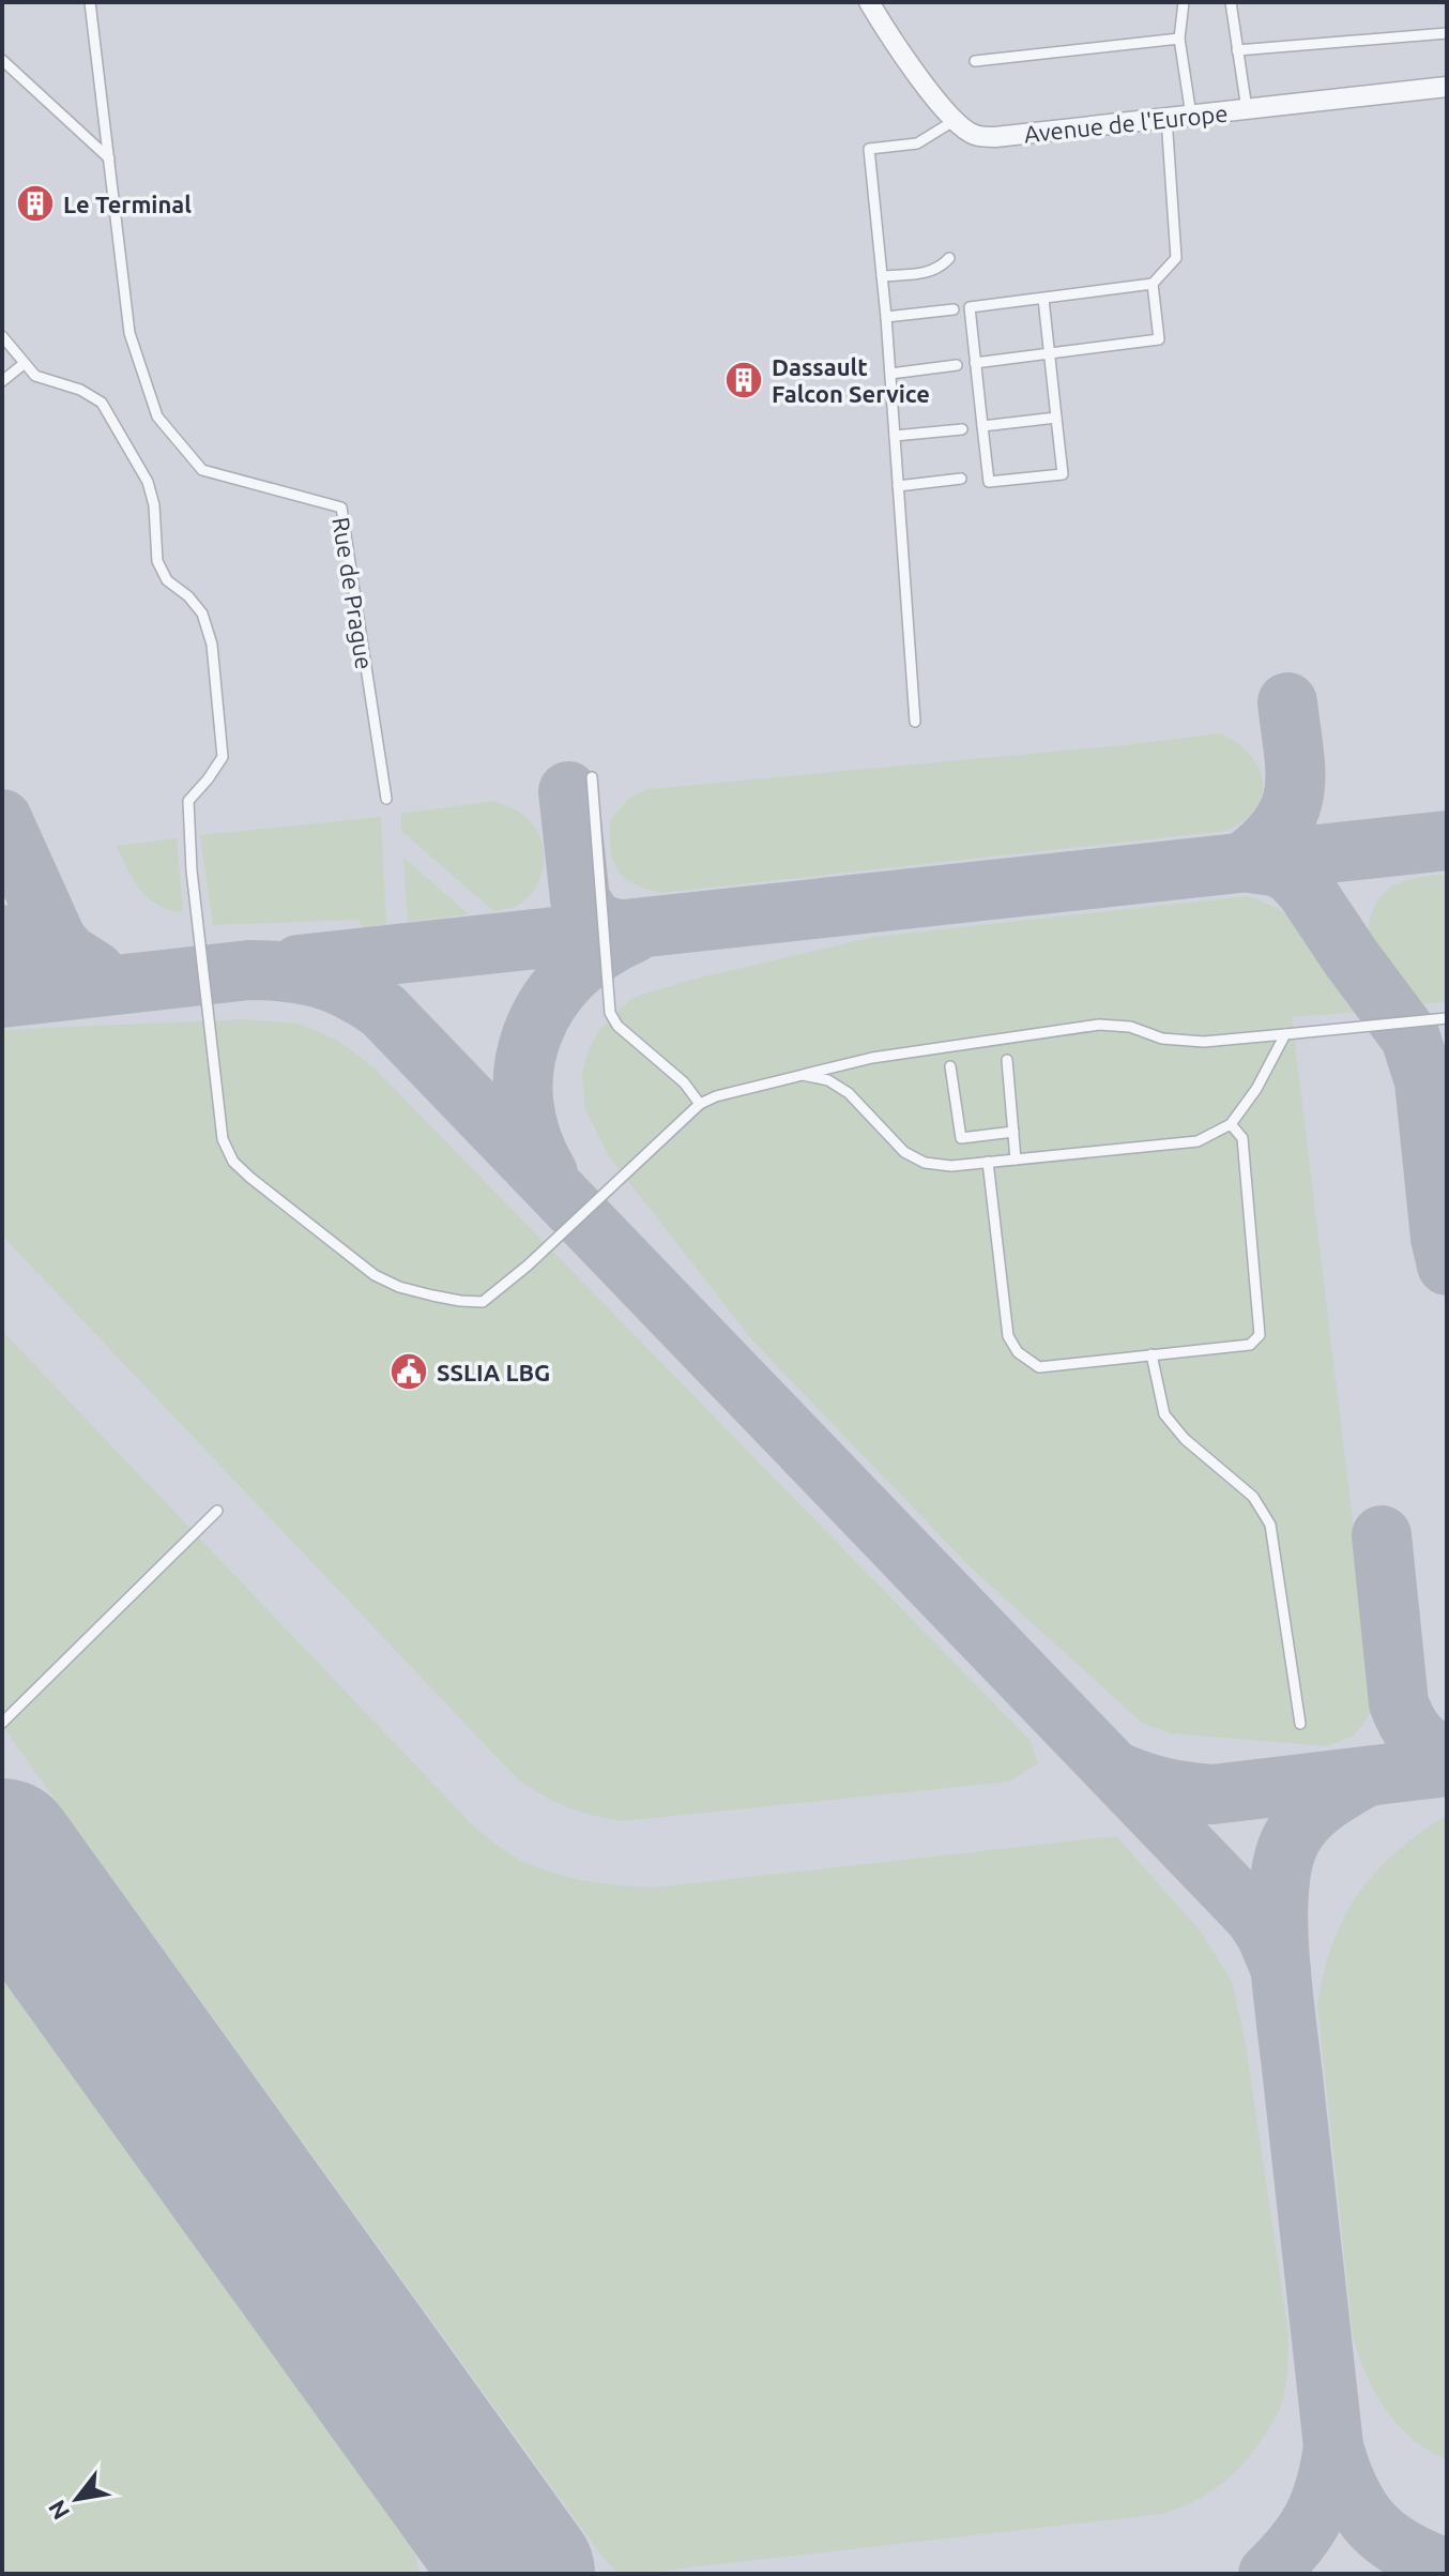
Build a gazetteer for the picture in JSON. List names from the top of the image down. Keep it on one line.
{"streets":{"street":["Avenue de l'Europe"],"lane":["Rue de Prague"]},"places":{"building":["Le Terminal","Dassault Falcon Service"],"public building":["SSLIA LBG"]},"north":"bottom left"}
